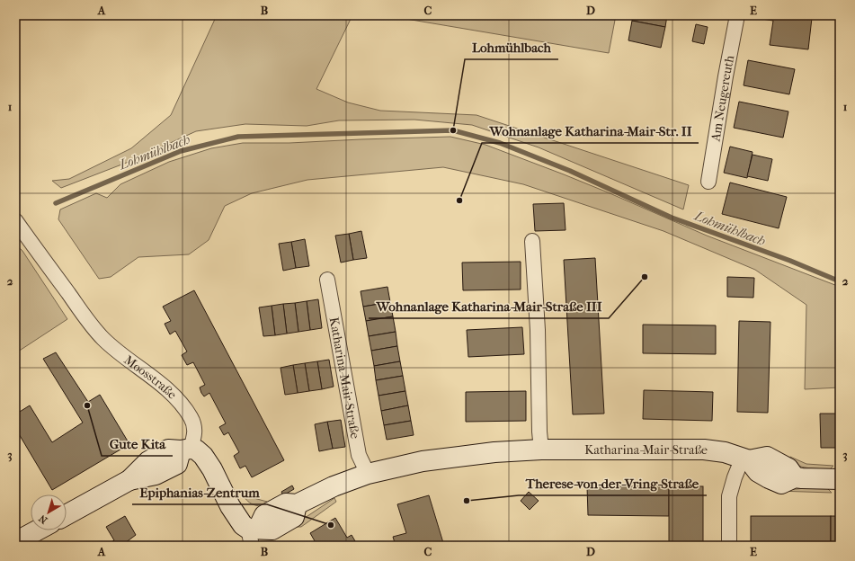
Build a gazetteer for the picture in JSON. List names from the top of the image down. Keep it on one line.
{"streets":{"street":["Am Neugereuth","Katharina-Mair-Straße","Moosstraße"]},"water":["Lohmühlbach"],"places":["Lohmühlbach","Wohnanlage Katharina-Mair-Str. II","Wohnanlage Katharina-Mair-Straße III","Gute Kita","Therese-von-der-Vring-Straße","Epiphanias-Zentrum"],"north":"bottom left","grid":{"columns":["A","B","C","D","E"],"rows":["1","2","3"]}}
